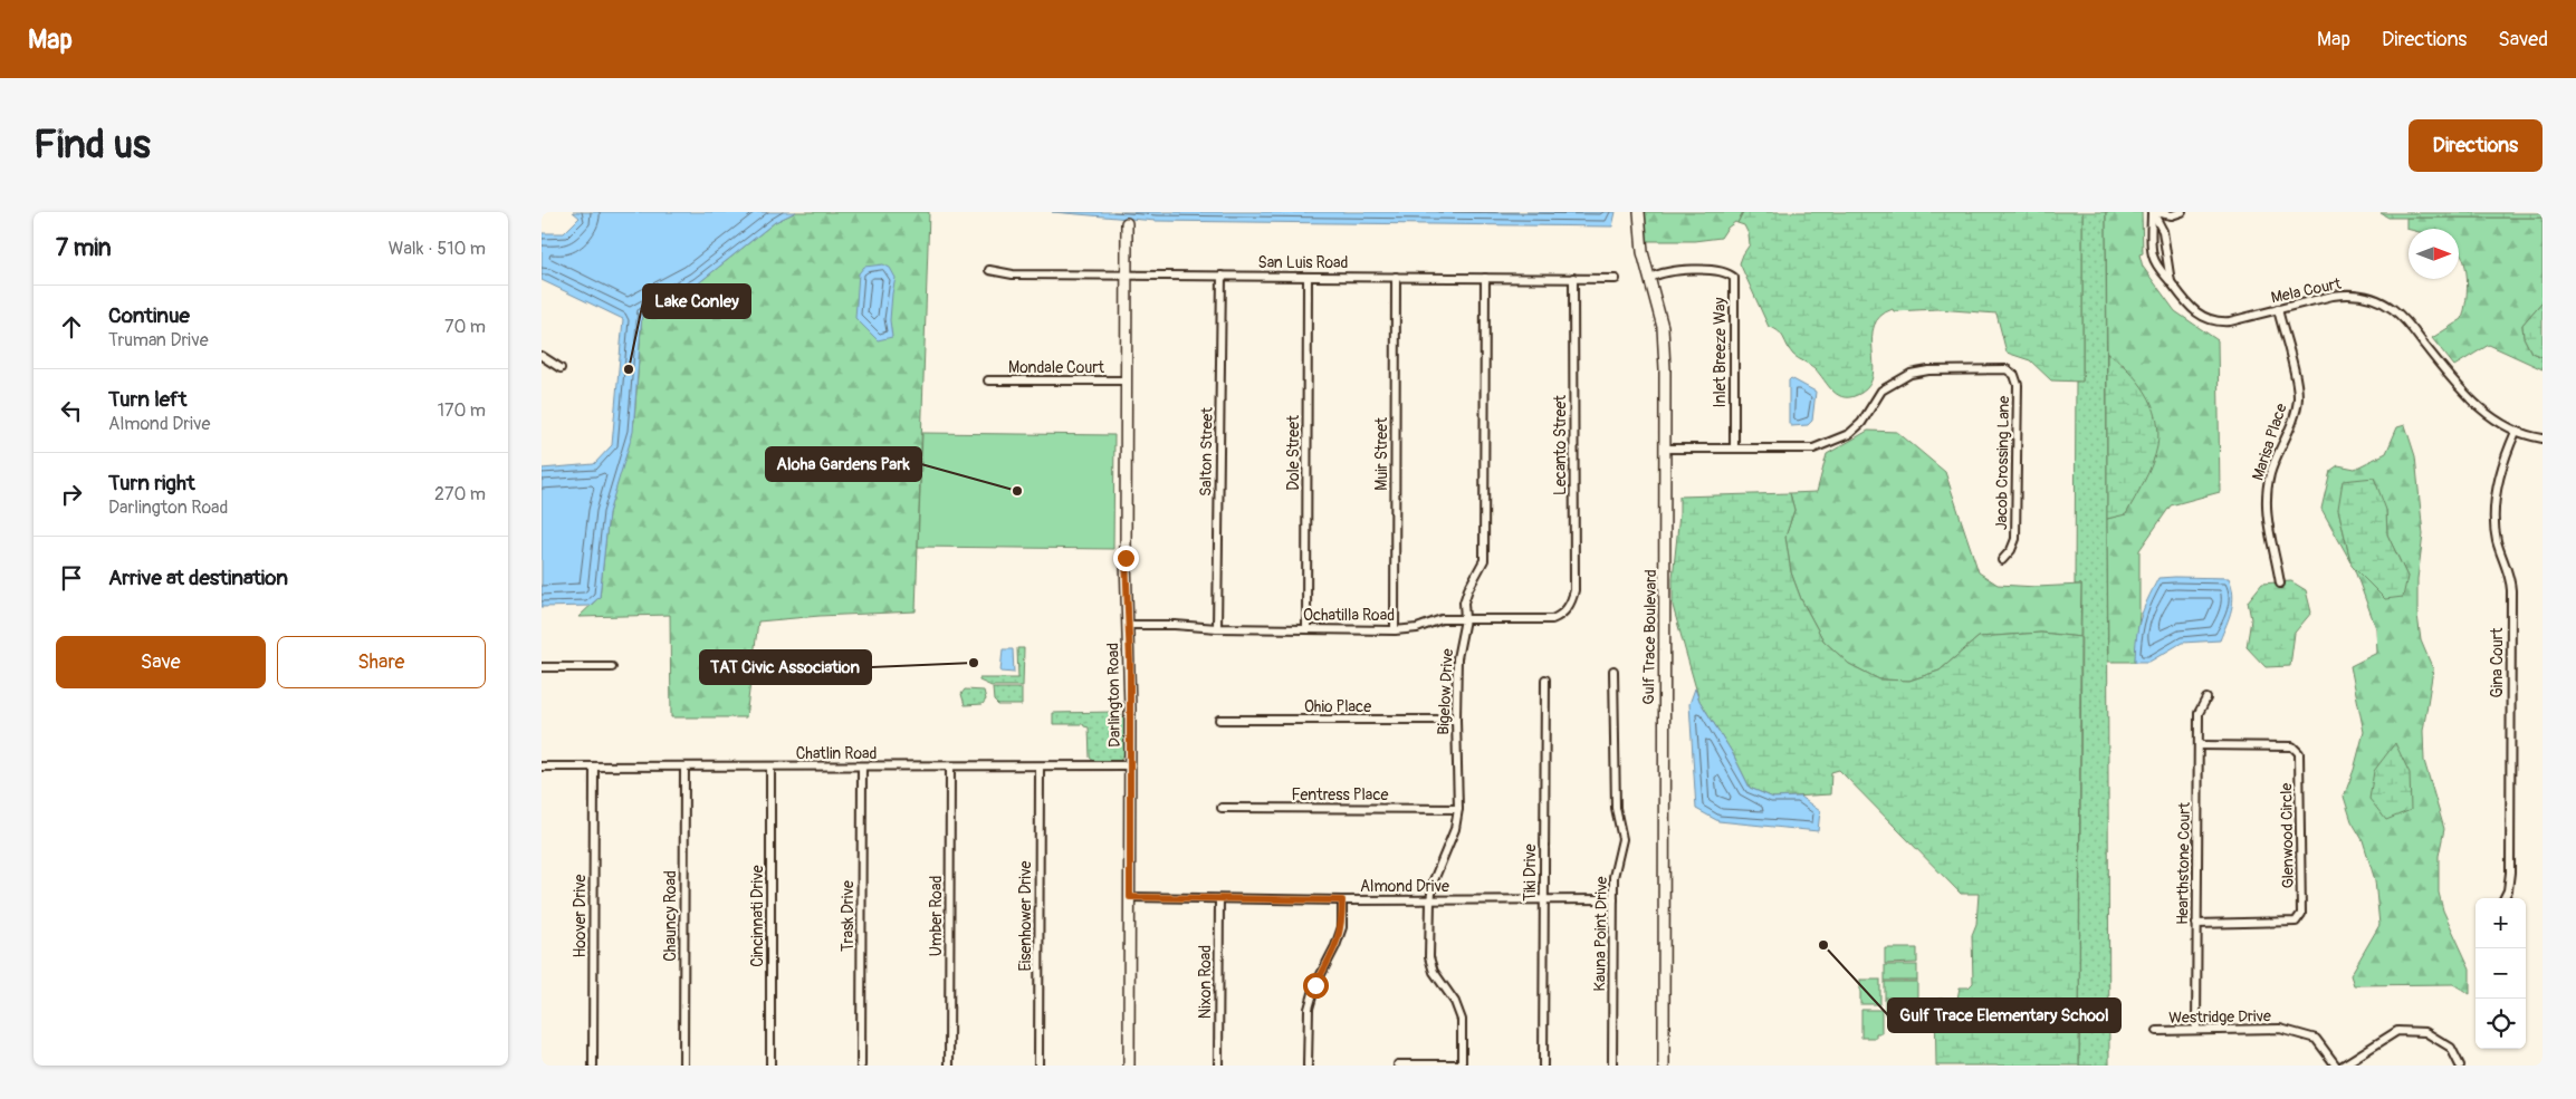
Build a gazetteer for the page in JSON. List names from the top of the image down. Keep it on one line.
{"streets":{"street":["San Luis Road","Mela Court","Inlet Breeze Way","Mondale Court","Marisa Place","Lecanto Street","Salton Street","Dole Street","Muir Street","Jacob Crossing Lane","Ochatilla Road","Gulf Trace Boulevard","Gina Court","Bigelow Drive","Darlington Road","Ohio Place","Chatlin Road","Fentress Place","Glenwood Circle","Hearthstone Court","Tiki Drive","Almond Drive","Hoover Drive","Chauncy Road","Cincinnati Drive","Trask Drive","Umber Road","Eisenhower Drive","Kauna Point Drive","Nixon Road","Westridge Drive"]},"crossings":[["San Luis Road","Lecanto Street"],["San Luis Road","Salton Street"],["San Luis Road","Dole Street"],["San Luis Road","Muir Street"],["San Luis Road","Bigelow Drive"],["San Luis Road","Darlington Road"],["Mela Court","Marisa Place"],["Mela Court","Gina Court"],["Inlet Breeze Way","Jacob Crossing Lane"],["Inlet Breeze Way","Gulf Trace Boulevard"],["Mondale Court","Darlington Road"],["Lecanto Street","Ochatilla Road"],["Salton Street","Ochatilla Road"],["Dole Street","Ochatilla Road"],["Muir Street","Ochatilla Road"],["Jacob Crossing Lane","Gulf Trace Boulevard"],["Ochatilla Road","Bigelow Drive"],["Ochatilla Road","Darlington Road"],["Bigelow Drive","Ohio Place"],["Bigelow Drive","Fentress Place"],["Bigelow Drive","Almond Drive"],["Darlington Road","Chatlin Road"],["Darlington Road","Almond Drive"],["Chatlin Road","Hoover Drive"],["Chatlin Road","Chauncy Road"],["Chatlin Road","Cincinnati Drive"],["Chatlin Road","Trask Drive"],["Chatlin Road","Umber Road"],["Chatlin Road","Eisenhower Drive"],["Glenwood Circle","Hearthstone Court"],["Hearthstone Court","Westridge Drive"],["Tiki Drive","Almond Drive"],["Almond Drive","Kauna Point Drive"],["Almond Drive","Nixon Road"]],"places":["Lake Conley","Aloha Gardens Park","TAT Civic Association","Gulf Trace Elementary School"],"north":"right","page":{"header":"Map","nav":["Map","Directions","Saved"],"buttons":["Directions",["Save","Share"]],"title":"Find us","heading":["7 min","Walk · 510 m"],"list":[["Continue","Truman Drive","70 m"],["Turn left","Almond Drive","170 m"],["Turn right","Darlington Road","270 m"],"Arrive at destination"],"map_buttons":["+","−"]}}
